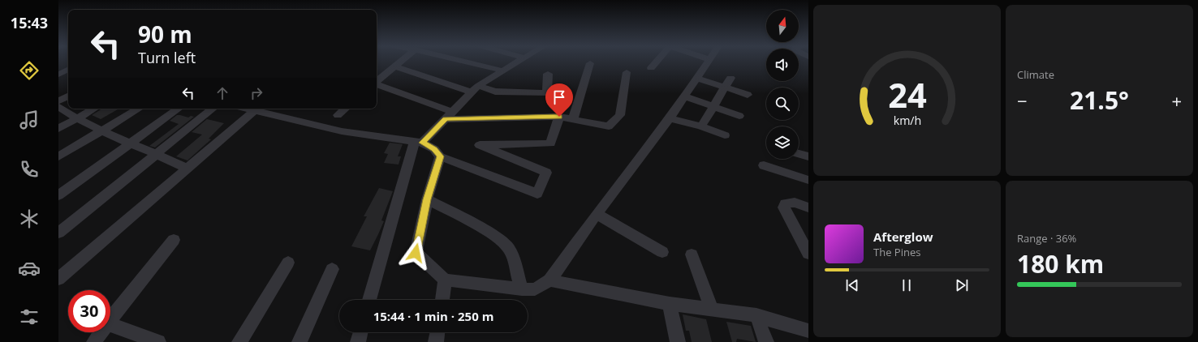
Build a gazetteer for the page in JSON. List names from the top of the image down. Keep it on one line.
{"north":"top","page":{"tabs":"15:43","tile":["Climate",["Range · 36%","180 km"]],"turn":["90 m","Turn left"],"heat":["−","21.5°","+"],"song":["Afterglow","The Pines"],"limit":"30","trip":"15:44 · 1 min · 250 m","gauge":["24","km/h"]}}
